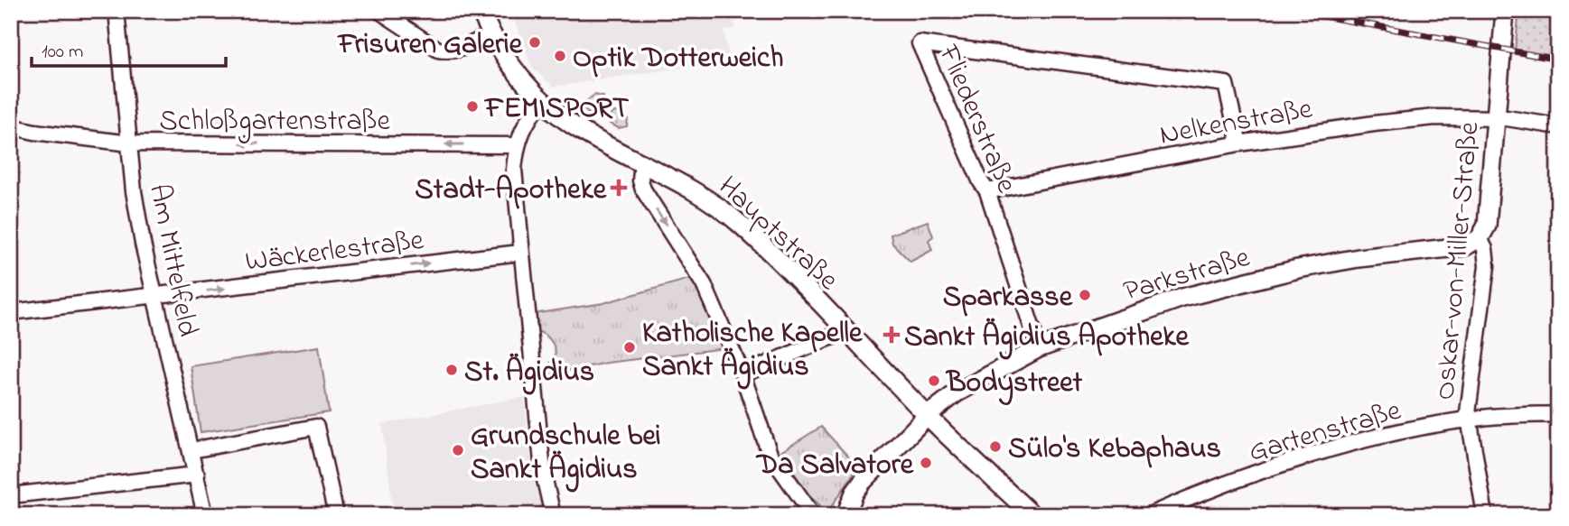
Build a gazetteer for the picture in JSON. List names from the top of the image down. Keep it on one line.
{"streets":{"street":["Fliederstraße","Schloßgartenstraße","Nelkenstraße","Hauptstraße","Wäckerlestraße","Am Mittelfeld","Oskar-von-Miller-Straße","Parkstraße","Gartenstraße"]},"crossings":[["Fliederstraße","Nelkenstraße"],["Fliederstraße","Parkstraße"],["Schloßgartenstraße","Am Mittelfeld"],["Nelkenstraße","Oskar-von-Miller-Straße"],["Hauptstraße","Parkstraße"],["Wäckerlestraße","Am Mittelfeld"],["Oskar-von-Miller-Straße","Parkstraße"],["Oskar-von-Miller-Straße","Gartenstraße"]],"one_way":["Schloßgartenstraße","Wäckerlestraße"],"places":{"other":["Frisuren Galerie","Optik Dotterweich","FEMISPORT","Sparkasse","Katholische Kapelle Sankt Ägidius","St. Ägidius","Bodystreet","Sülo's Kebaphaus","Grundschule bei Sankt Ägidius","Da Salvatore"],"health":["Stadt-Apotheke","Sankt Ägidius Apotheke"]},"scale_bar":"100 m"}
